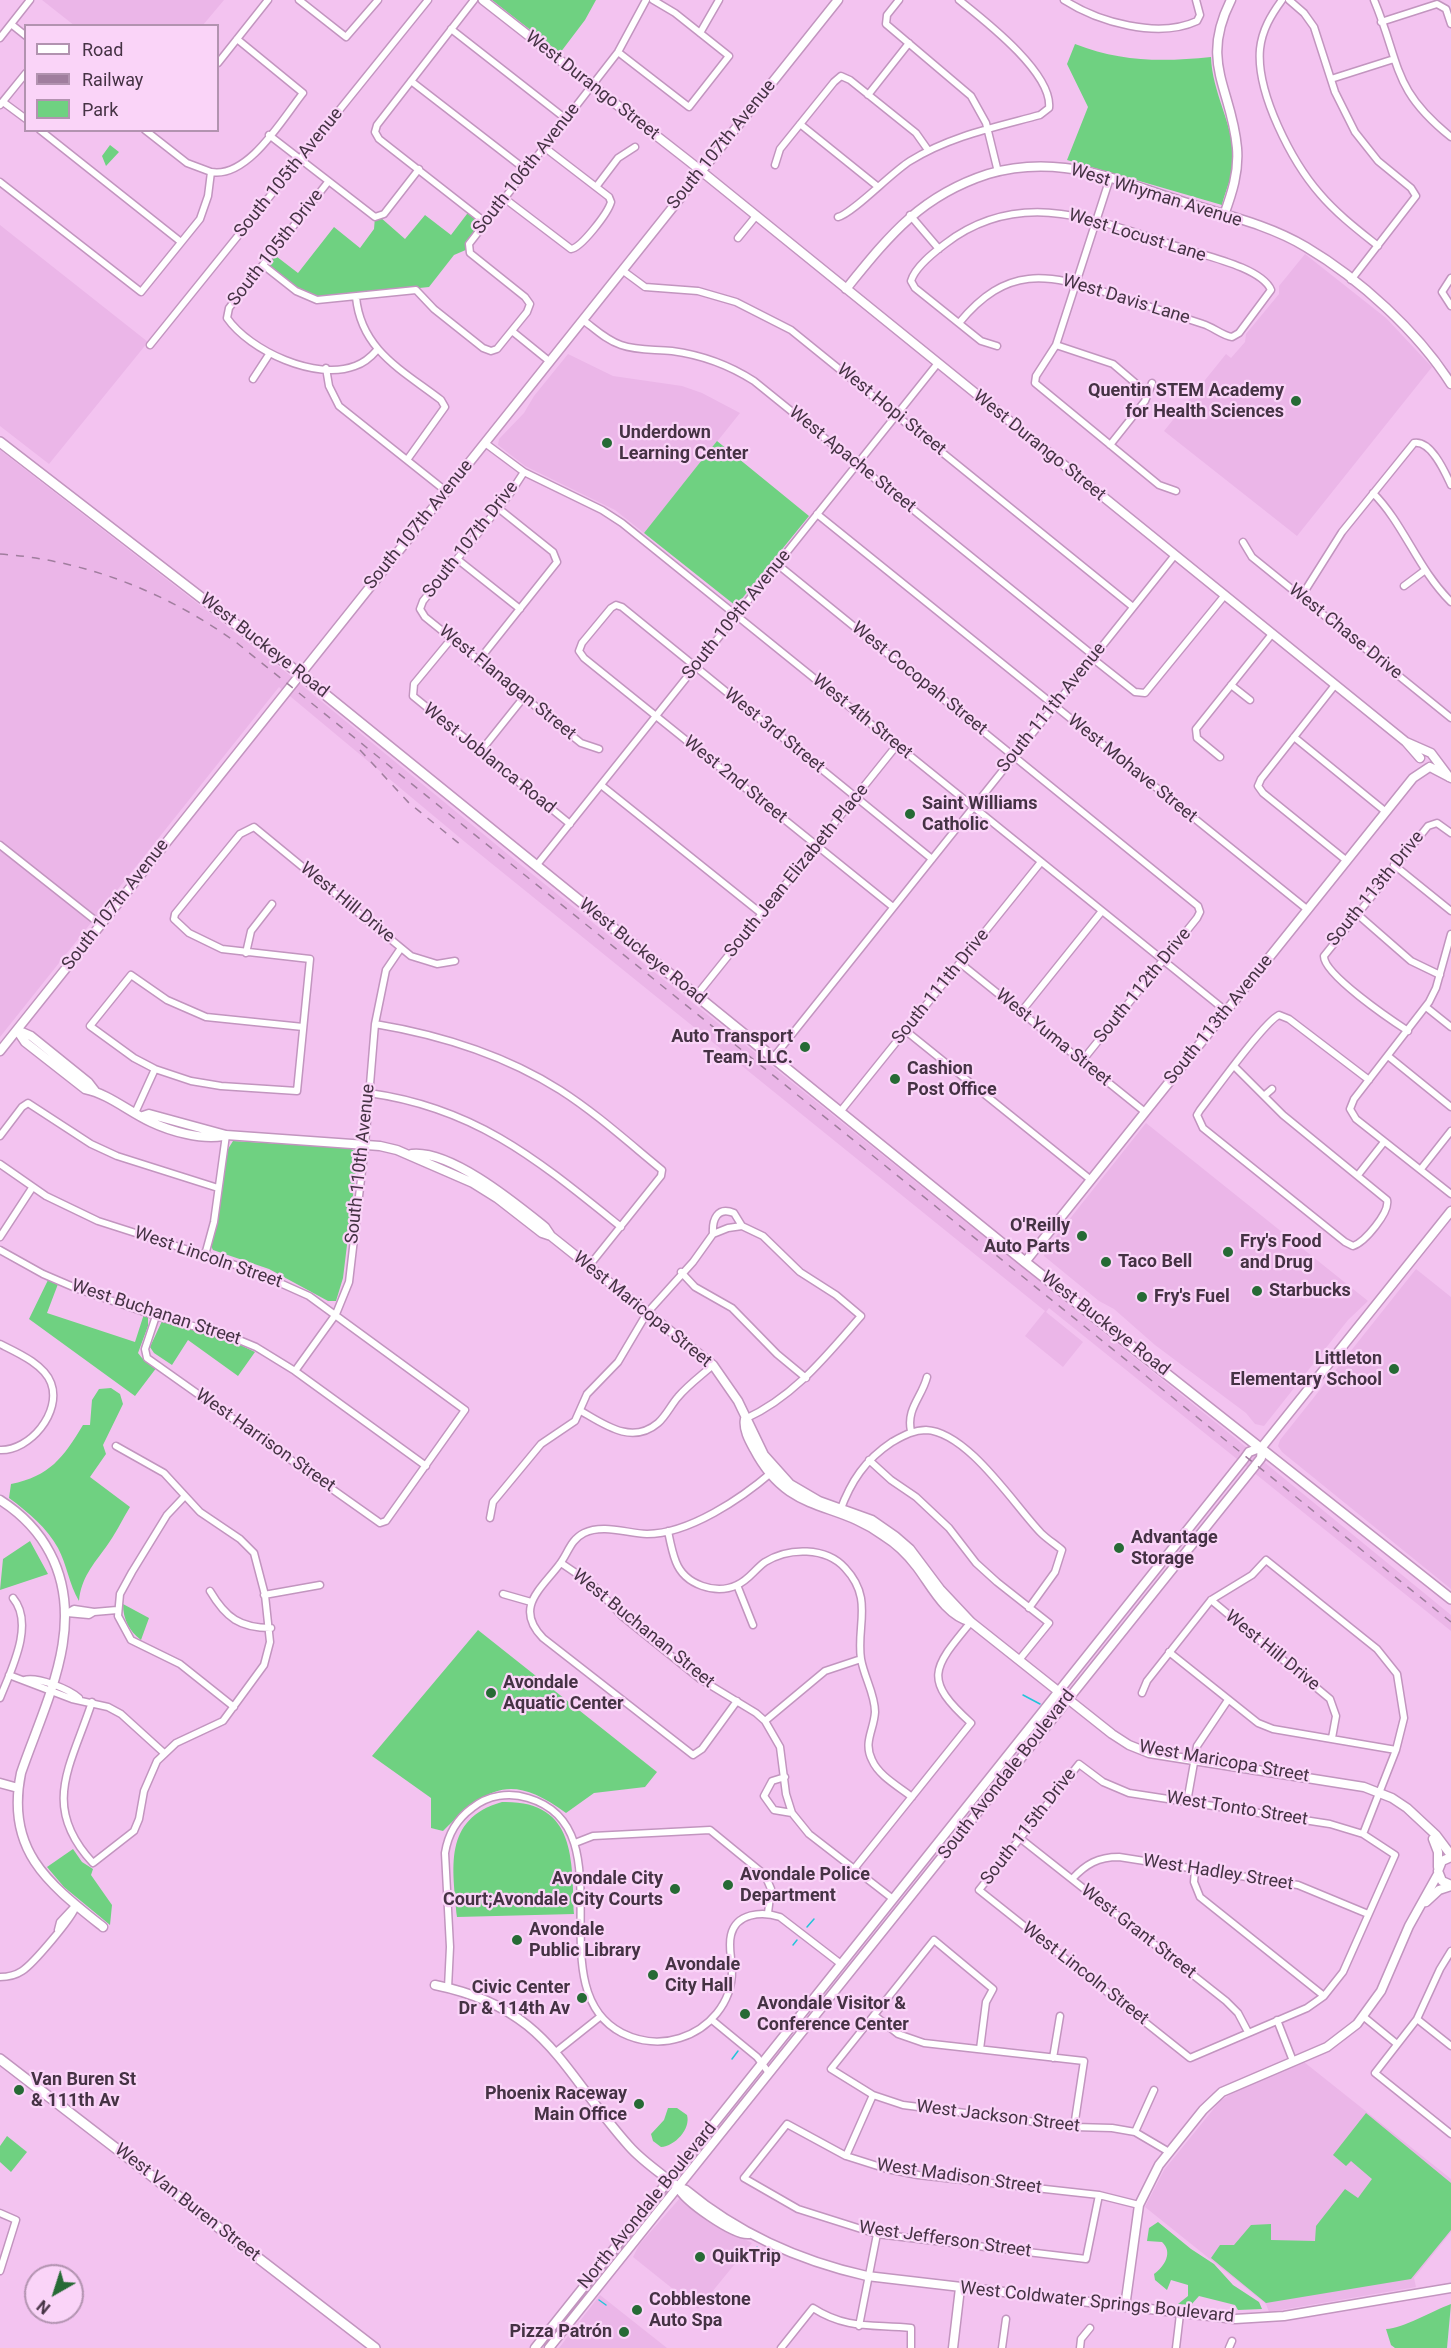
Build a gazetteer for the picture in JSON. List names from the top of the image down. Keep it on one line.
{"streets":{"main road":["West Buckeye Road","West Van Buren Street"],"street":["West Durango Street","South 107th Avenue","South 106th Avenue","South 105th Avenue","West Whyman Avenue","West Locust Lane","South 105th Drive","West Davis Lane","West Hopi Street","West Apache Street","South 107th Drive","South 109th Avenue","West Chase Drive","West Cocopah Street","West Flanagan Street","South 111th Avenue","West 4th Street","West 3rd Street","West Joblanca Road","West Mohave Street","West 2nd Street","South Jean Elizabeth Place","South 113th Drive","West Hill Drive","South 112th Drive","South 111th Drive","South 113th Avenue","West Yuma Street","South 110th Avenue","West Lincoln Street","West Maricopa Street","West Buchanan Street","West Harrison Street","South Avondale Boulevard","West Tonto Street","South 115th Drive","West Hadley Street","West Grant Street","West Jackson Street","West Madison Street","North Avondale Boulevard","West Jefferson Street","West Coldwater Springs Boulevard"]},"crossings":[["West Durango Street","South 107th Avenue"],["West Durango Street","South 106th Avenue"],["West Durango Street","West Whyman Avenue"],["West Durango Street","West Apache Street"],["West Durango Street","South 109th Avenue"],["West Durango Street","South 111th Avenue"],["South 107th Avenue","West Hopi Street"],["South 107th Avenue","West Apache Street"],["South 107th Avenue","West Buckeye Road"],["South 107th Avenue","West 4th Street"],["South 107th Avenue","West Maricopa Street"],["West Locust Lane","West Davis Lane"],["West Hopi Street","South 109th Avenue"],["West Hopi Street","South 111th Avenue"],["West Apache Street","South 109th Avenue"],["West Apache Street","South 111th Avenue"],["South 107th Drive","West Flanagan Street"],["South 107th Drive","West 4th Street"],["South 109th Avenue","West Buckeye Road"],["South 109th Avenue","West Cocopah Street"],["South 109th Avenue","West 4th Street"],["South 109th Avenue","West 3rd Street"],["South 109th Avenue","West Joblanca Road"],["South 109th Avenue","West Mohave Street"],["South 109th Avenue","West 2nd Street"],["West Buckeye Road","South 111th Avenue"],["West Buckeye Road","South Jean Elizabeth Place"],["West Buckeye Road","South 111th Drive"],["West Buckeye Road","South 113th Avenue"],["West Buckeye Road","South Avondale Boulevard"],["West Cocopah Street","South 111th Avenue"],["West Cocopah Street","South 112th Drive"],["West Flanagan Street","West Joblanca Road"],["South 111th Avenue","West 4th Street"],["South 111th Avenue","West 3rd Street"],["South 111th Avenue","West Mohave Street"],["South 111th Avenue","West 2nd Street"],["West 4th Street","South Jean Elizabeth Place"],["West 4th Street","South 112th Drive"],["West 4th Street","South 111th Drive"],["West 4th Street","South 113th Avenue"],["West 3rd Street","West 2nd Street"],["West 3rd Street","South Jean Elizabeth Place"],["West Mohave Street","South 113th Avenue"],["West 2nd Street","South Jean Elizabeth Place"],["West Hill Drive","South 110th Avenue"],["South 112th Drive","West Yuma Street"],["South 111th Drive","West Yuma Street"],["South 113th Avenue","West Yuma Street"],["South 110th Avenue","West Lincoln Street"],["South 110th Avenue","West Maricopa Street"],["South 110th Avenue","West Buchanan Street"],["West Lincoln Street","West Buchanan Street"],["West Lincoln Street","West Harrison Street"],["West Lincoln Street","South 115th Drive"],["West Lincoln Street","West Grant Street"],["West Maricopa Street","South Avondale Boulevard"],["West Buchanan Street","West Harrison Street"],["West Buchanan Street","South Avondale Boulevard"],["South Avondale Boulevard","North Avondale Boulevard"],["West Tonto Street","South 115th Drive"],["West Tonto Street","West Hadley Street"],["South 115th Drive","West Grant Street"],["West Hadley Street","West Grant Street"],["West Madison Street","West Jefferson Street"],["North Avondale Boulevard","West Coldwater Springs Boulevard"]],"places":["Quentin STEM Academy for Health Sciences","Underdown Learning Center","Saint Williams Catholic","Auto Transport Team, LLC.","Cashion Post Office","O'Reilly Auto Parts","Fry's Food and Drug","Taco Bell","Starbucks","Fry's Fuel","Littleton Elementary School","Advantage Storage","Avondale Aquatic Center","Avondale Police Department","Avondale City Court;Avondale City Courts","Avondale Public Library","Avondale City Hall","Civic Center Dr & 114th Av","Avondale Visitor & Conference Center","Van Buren St & 111th Av","Phoenix Raceway Main Office","QuikTrip","Cobblestone Auto Spa","Pizza Patrón"],"legend":["Road","Railway","Park"],"north":"bottom left"}
